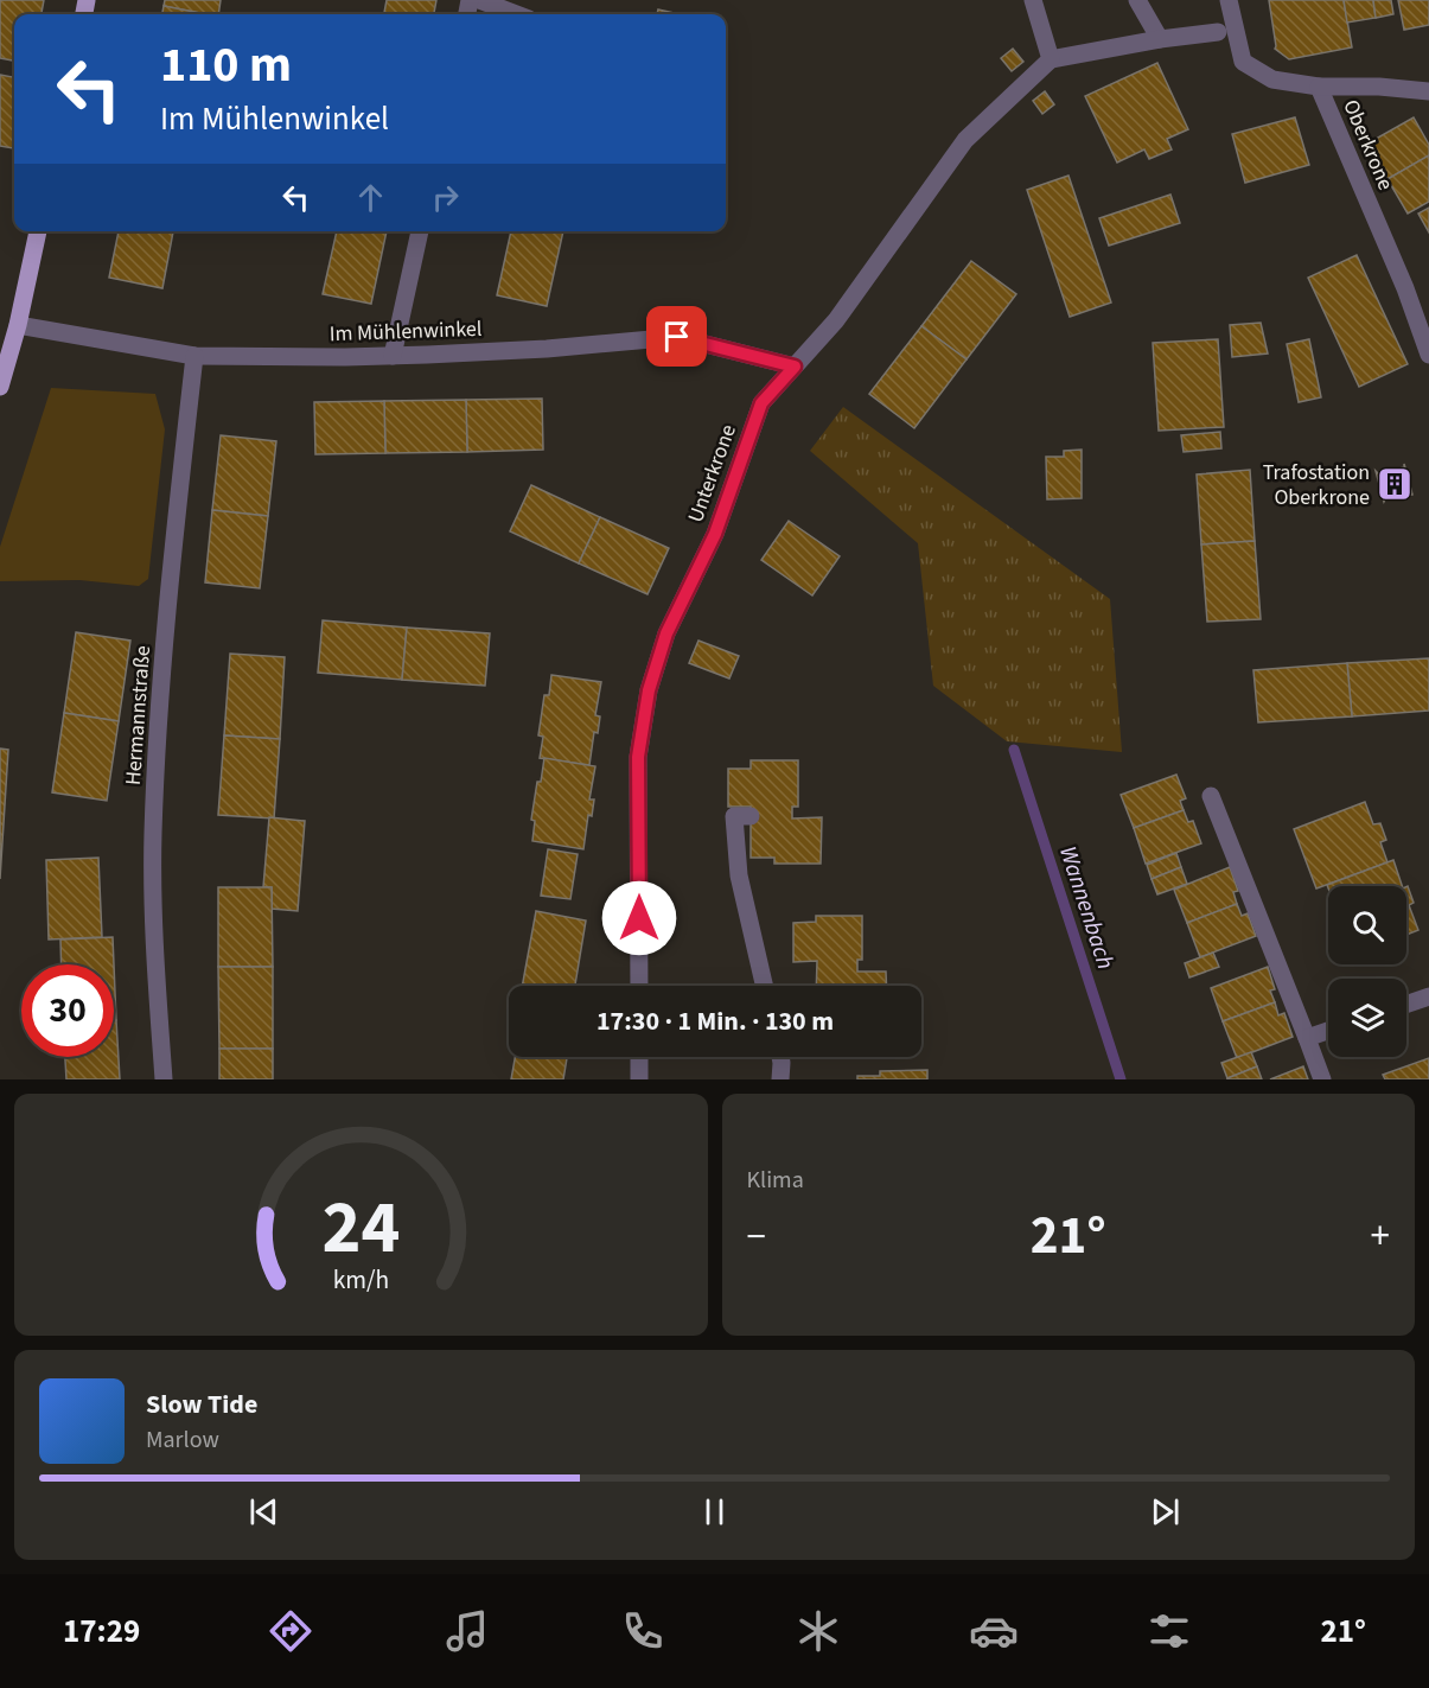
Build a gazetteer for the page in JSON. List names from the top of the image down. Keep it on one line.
{"streets":{"street":["Oberkrone","Im Mühlenwinkel","Unterkrone","Hermannstraße"]},"crossings":[["Im Mühlenwinkel","Unterkrone"],["Im Mühlenwinkel","Hermannstraße"]],"water":["Wannenbach"],"places":{"building":["Trafostation Oberkrone"]},"page":{"turn":["110 m","Im Mühlenwinkel"],"limit":"30","trip":"17:30 · 1 Min. · 130 m","tile":"Klima","heat":["−","21°","+"],"song":["Slow Tide","Marlow"],"tabs":["17:29","21°"],"gauge":["24","km/h"]}}
